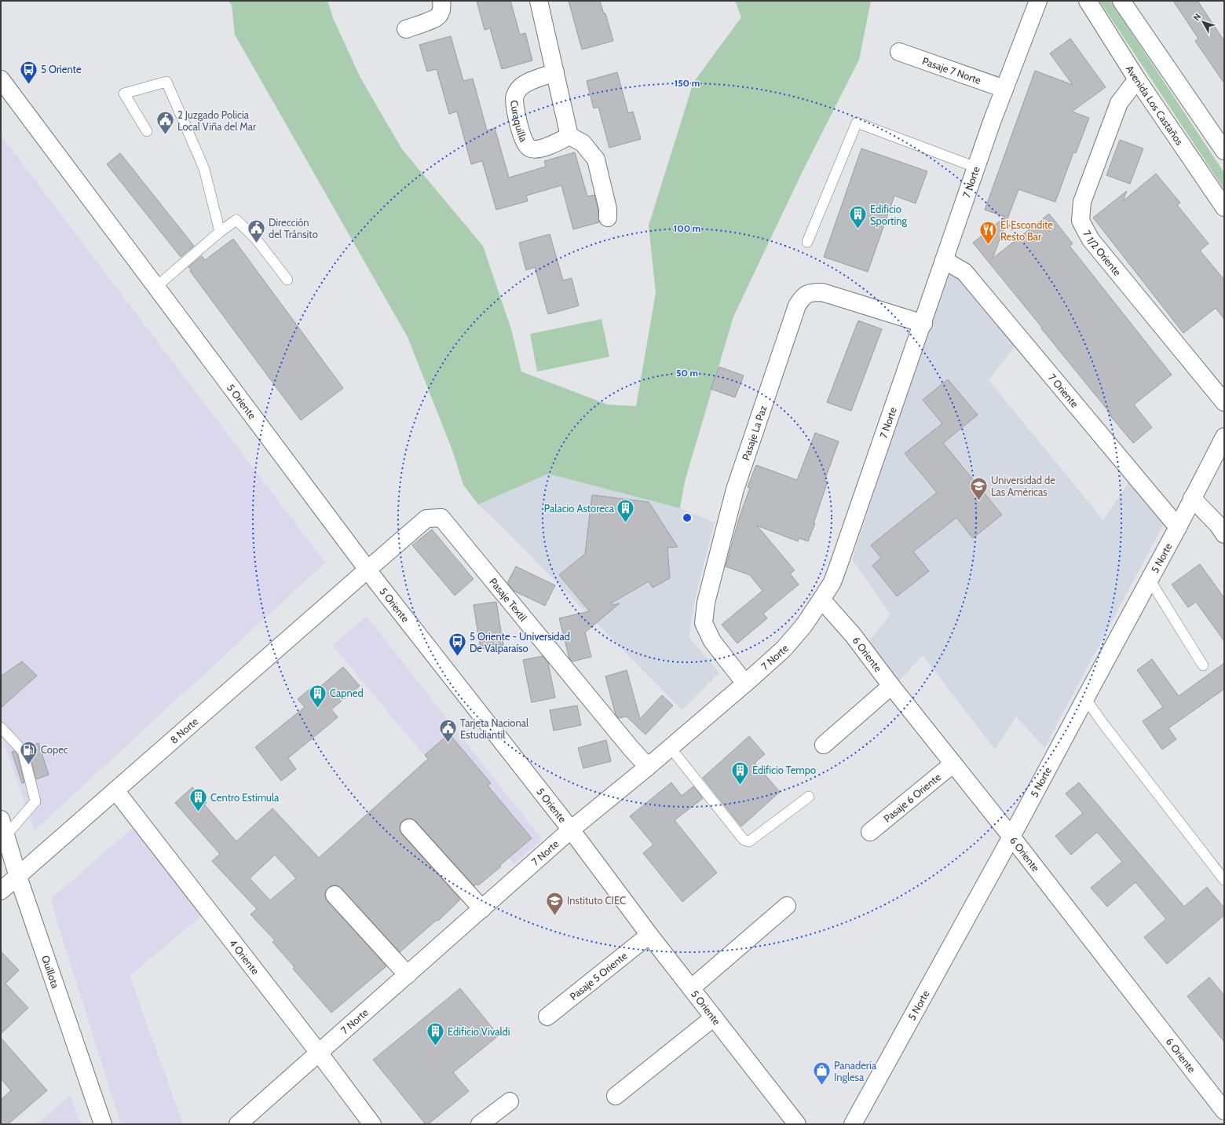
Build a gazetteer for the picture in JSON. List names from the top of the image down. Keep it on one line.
{"streets":{"street":["Pasaje 7 Norte","Avenida Los Castaños","Curaquilla","7 Norte","7 1/2 Oriente","7 Oriente","5 Oriente","Pasaje La Paz","5 Norte","Pasaje Textil","6 Oriente","8 Norte","Pasaje 6 Oriente","4 Oriente","Quillota","Pasaje 5 Oriente"]},"crossings":[["Pasaje 7 Norte","7 Norte"],["Avenida Los Castaños","7 1/2 Oriente"],["7 Norte","7 Oriente"],["7 Norte","5 Oriente"],["7 Norte","Pasaje La Paz"],["7 Norte","Pasaje Textil"],["7 Norte","6 Oriente"],["7 Norte","4 Oriente"],["7 Oriente","5 Norte"],["5 Oriente","Pasaje Textil"],["5 Oriente","8 Norte"],["5 Oriente","Pasaje 5 Oriente"],["5 Norte","6 Oriente"],["Pasaje Textil","8 Norte"],["6 Oriente","Pasaje 6 Oriente"],["8 Norte","4 Oriente"],["8 Norte","Quillota"]],"places":{"bus stop":["5 Oriente","5 Oriente - Universidad De Valparaíso"],"public building":["2 Juzgado Policía Local Viña del Mar","Dirección del Tránsito","Tarjeta Nacional Estudiantil"],"building":["Edificio Sporting","Palacio Astoreca","Capned","Edificio Tempo","Centro Estimula","Edificio Vivaldi"],"restaurant":["El Escondite Resto Bar"],"school or university":["Universidad de Las Américas","Instituto CIEC"],"fuel station":["Copec"],"shop":["Panadería Inglesa"]},"north":"top left","rings":["150 m","100 m","50 m"]}
